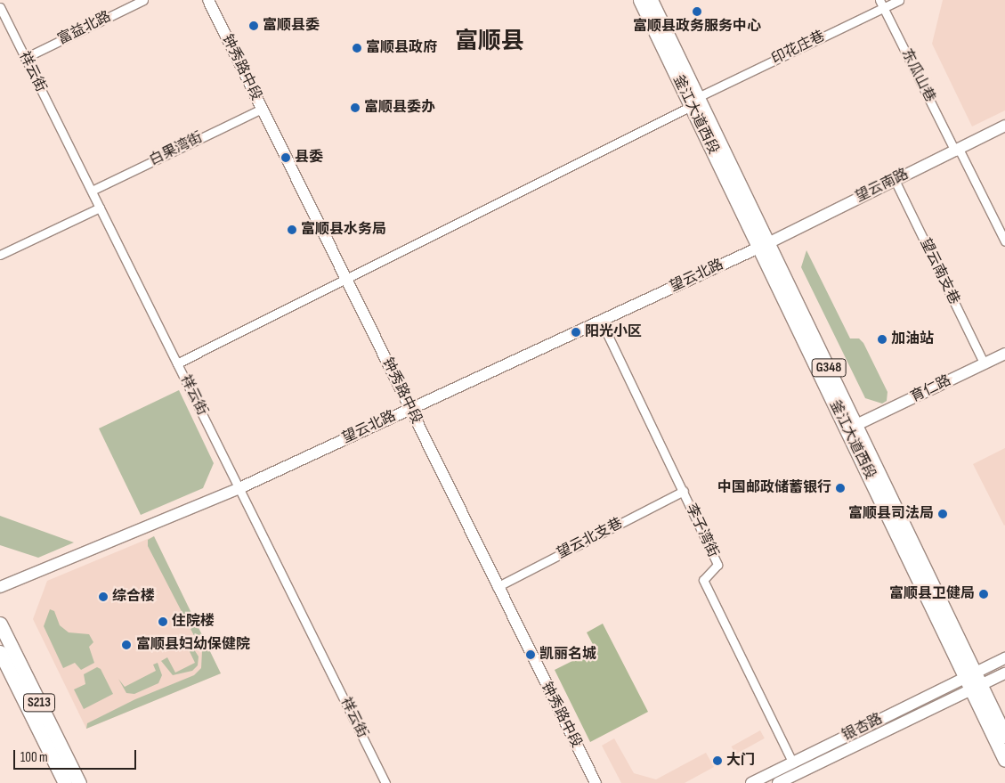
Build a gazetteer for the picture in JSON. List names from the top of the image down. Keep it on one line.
{"streets":{"main road":["釜江大道西段","G348","S213"],"street":["富益北路","印花庄巷","钟秀路中段","祥云街","东瓜山巷","白果湾街","望云南路","望云南支巷","望云北路","育仁路","李子湾街","望云北支巷","银杏路"]},"crossings":[["富益北路","祥云街"],["印花庄巷","钟秀路中段"],["印花庄巷","祥云街"],["印花庄巷","东瓜山巷"],["印花庄巷","釜江大道西段"],["钟秀路中段","白果湾街"],["钟秀路中段","望云北路"],["钟秀路中段","望云北支巷"],["祥云街","白果湾街"],["祥云街","望云北路"],["东瓜山巷","望云南路"],["釜江大道西段","望云南路"],["釜江大道西段","望云北路"],["釜江大道西段","育仁路"],["釜江大道西段","银杏路"],["望云南路","望云南支巷"],["望云南路","望云北路"],["望云南支巷","育仁路"],["望云北路","李子湾街"],["李子湾街","望云北支巷"],["李子湾街","银杏路"]],"districts":["富顺县"],"places":["富顺县政务服务中心","富顺县委","富顺县政府","富顺县委办","县委","富顺县水务局","阳光小区","加油站","中国邮政储蓄银行","富顺县司法局","富顺县卫健局","综合楼","住院楼","富顺县妇幼保健院","凯丽名城","大门"],"scale_bar":"100 m"}
